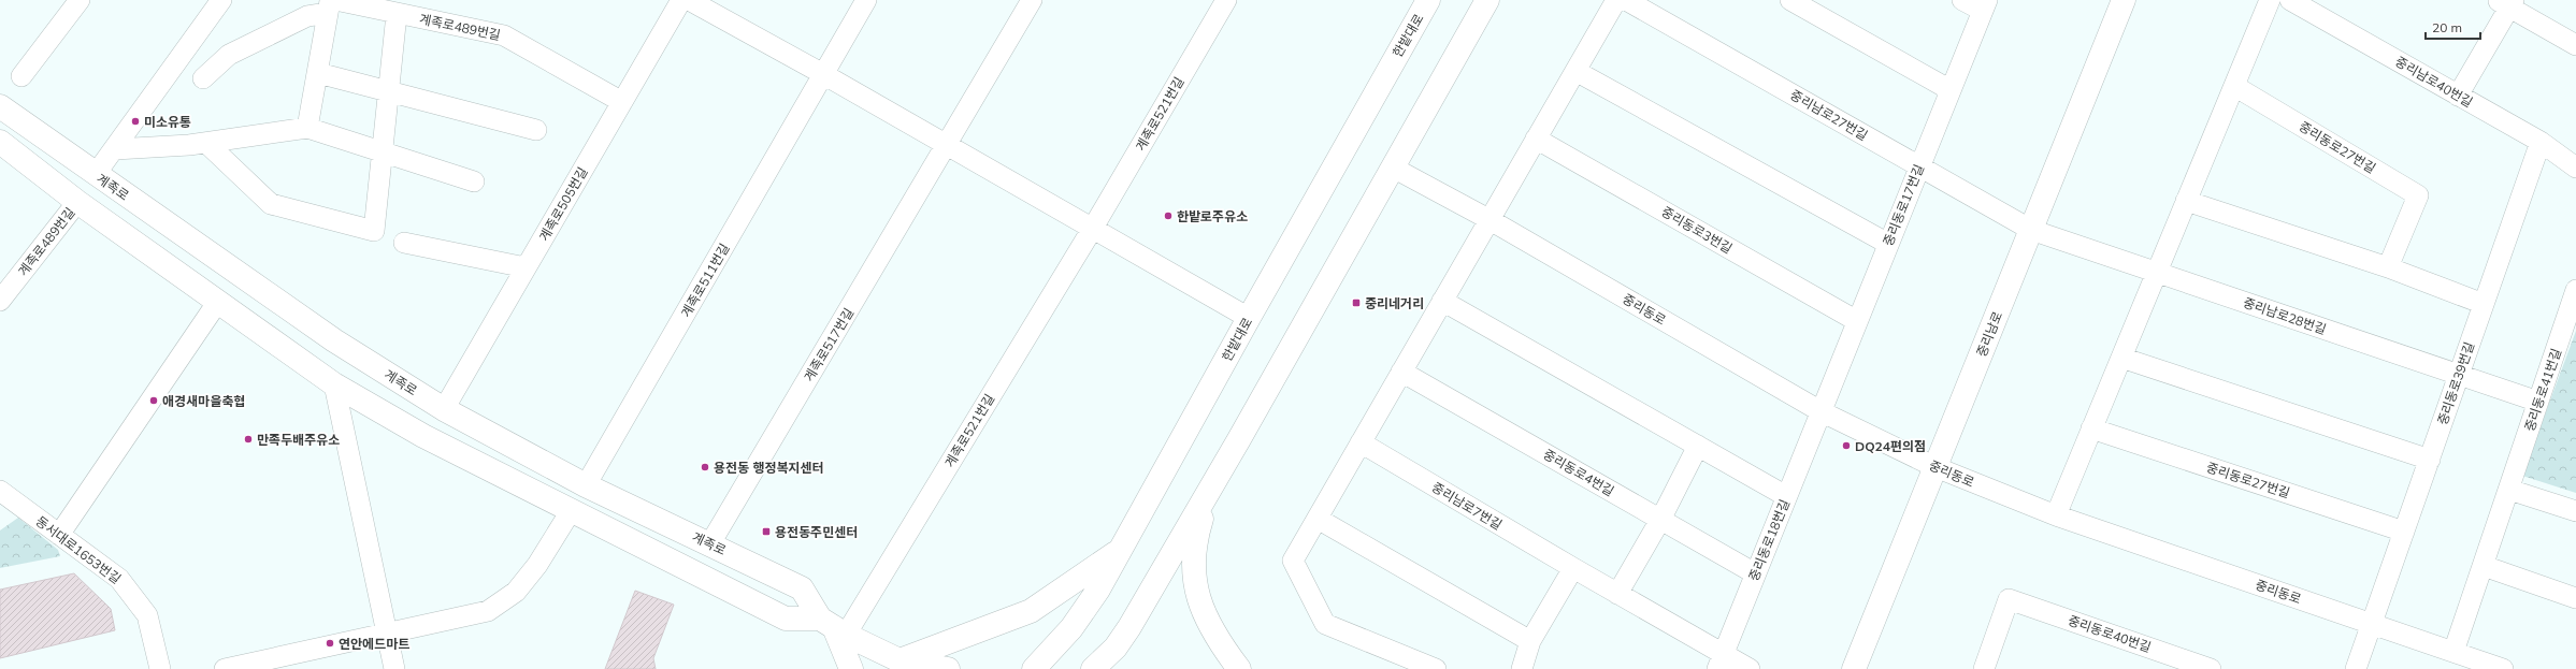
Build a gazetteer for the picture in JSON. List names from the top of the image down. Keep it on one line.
{"streets":{"main road":["한밭대로","계족로","중리남로"],"street":["계족로489번길","중리남로40번길","계족로521번길","중리남로27번길","중리동로27번길","계족로505번길","중리동로17번길","중리동로3번길","계족로511번길","중리동로","중리남로28번길","계족로517번길","중리동로39번길","중리동로41번길","중리동로4번길","중리남로7번길","중리동로18번길","동서대로1653번길","중리동로40번길"]},"crossings":[["계족로489번길","계족로505번길"],["중리남로40번길","중리동로39번길"],["계족로521번길","계족로"],["중리남로27번길","중리동로17번길"],["중리남로27번길","중리남로28번길"],["중리남로27번길","중리남로"],["중리동로27번길","중리동로39번길"],["계족로","계족로505번길"],["계족로","계족로511번길"],["계족로","계족로517번길"],["중리동로17번길","중리동로3번길"],["중리동로17번길","중리동로"],["중리동로17번길","중리동로18번길"],["중리동로","중리남로"],["중리동로","중리동로39번길"],["중리동로","중리동로41번길"],["중리동로","중리동로18번길"],["중리남로28번길","중리남로"],["중리남로28번길","중리동로39번길"],["중리남로28번길","중리동로41번길"],["중리동로4번길","중리동로18번길"],["중리남로7번길","중리동로18번길"]],"places":{"other":["미소유통","한밭로주유소","애경새마을축협","만족두배주유소","DQ24편의점","용전동 행정복지센터","연안에드마트"],"transit":["중리네거리","용전동주민센터"]},"scale_bar":"20 m"}
